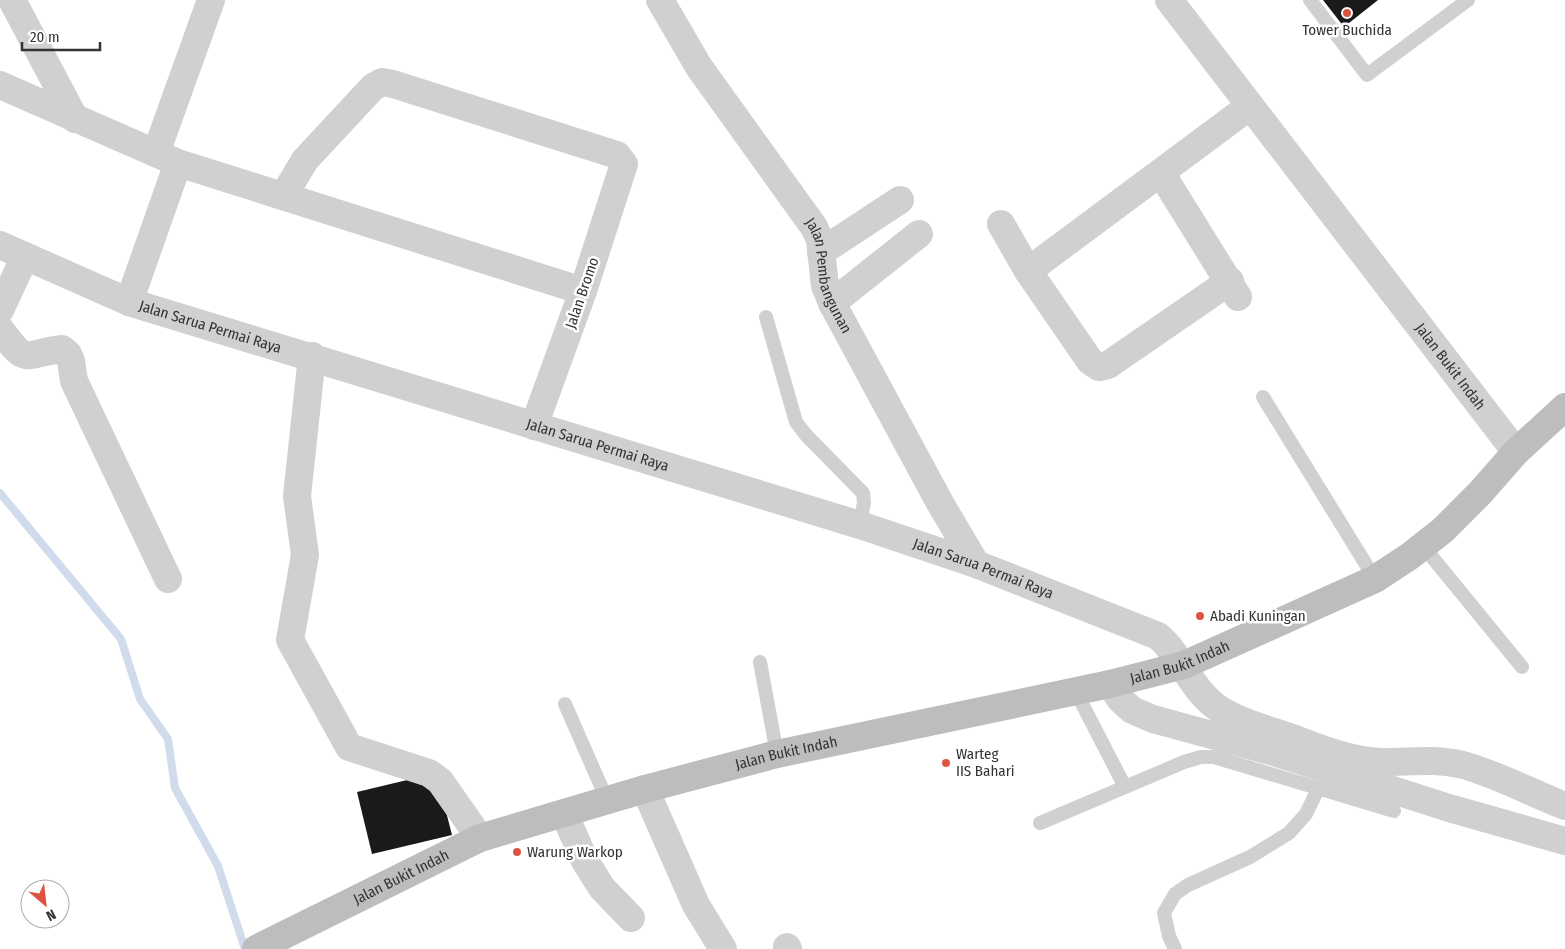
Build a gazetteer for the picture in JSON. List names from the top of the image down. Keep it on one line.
{"streets":{"main road":["Jalan Bukit Indah"],"street":["Jalan Pembangunan","Jalan Bromo","Jalan Sarua Permai Raya"]},"crossings":[["Jalan Pembangunan","Jalan Sarua Permai Raya"],["Jalan Bromo","Jalan Sarua Permai Raya"],["Jalan Sarua Permai Raya","Jalan Bukit Indah"]],"places":["Tower Buchida","Abadi Kuningan","Warteg IIS Bahari","Warung Warkop"],"scale_bar":"20 m","north":"bottom right"}
